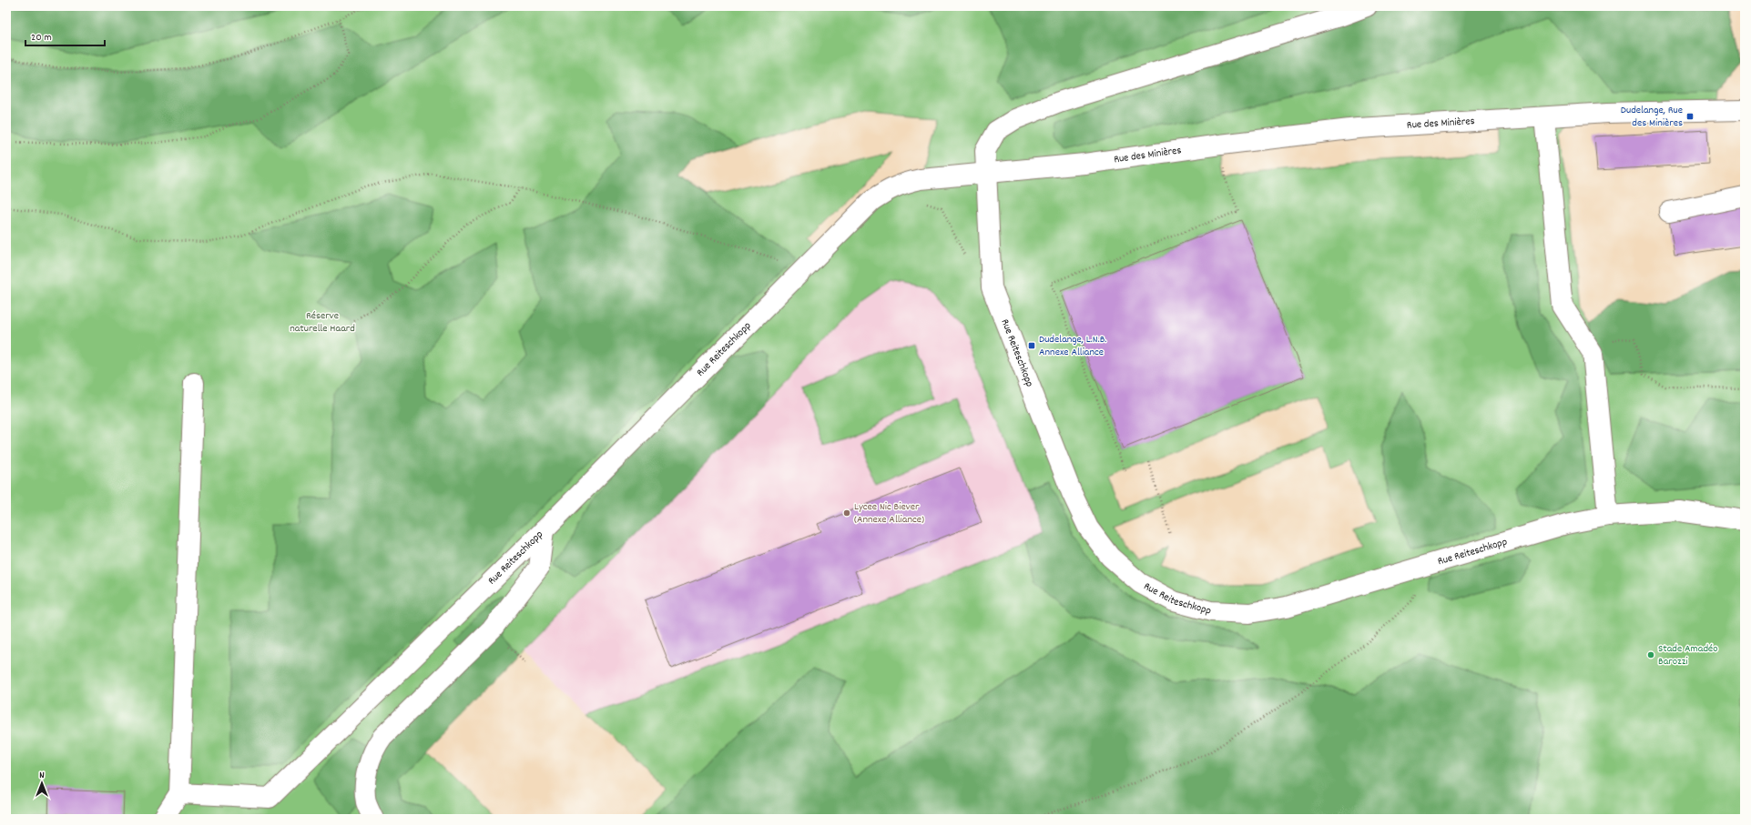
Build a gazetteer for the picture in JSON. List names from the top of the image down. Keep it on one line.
{"streets":{"street":["Rue des Minières","Rue Reiteschkopp"]},"crossings":[["Rue des Minières","Rue Reiteschkopp"]],"parks":["Réserve naturelle Haard"],"places":{"transit":["Dudelange, Rue des Minières","Dudelange, L.N.B. Annexe Alliance"],"other":["Lycee Nic Biever (Annexe Alliance)","Stade Amadéo Barozzi"]},"scale_bar":"20 m","north":"top"}
